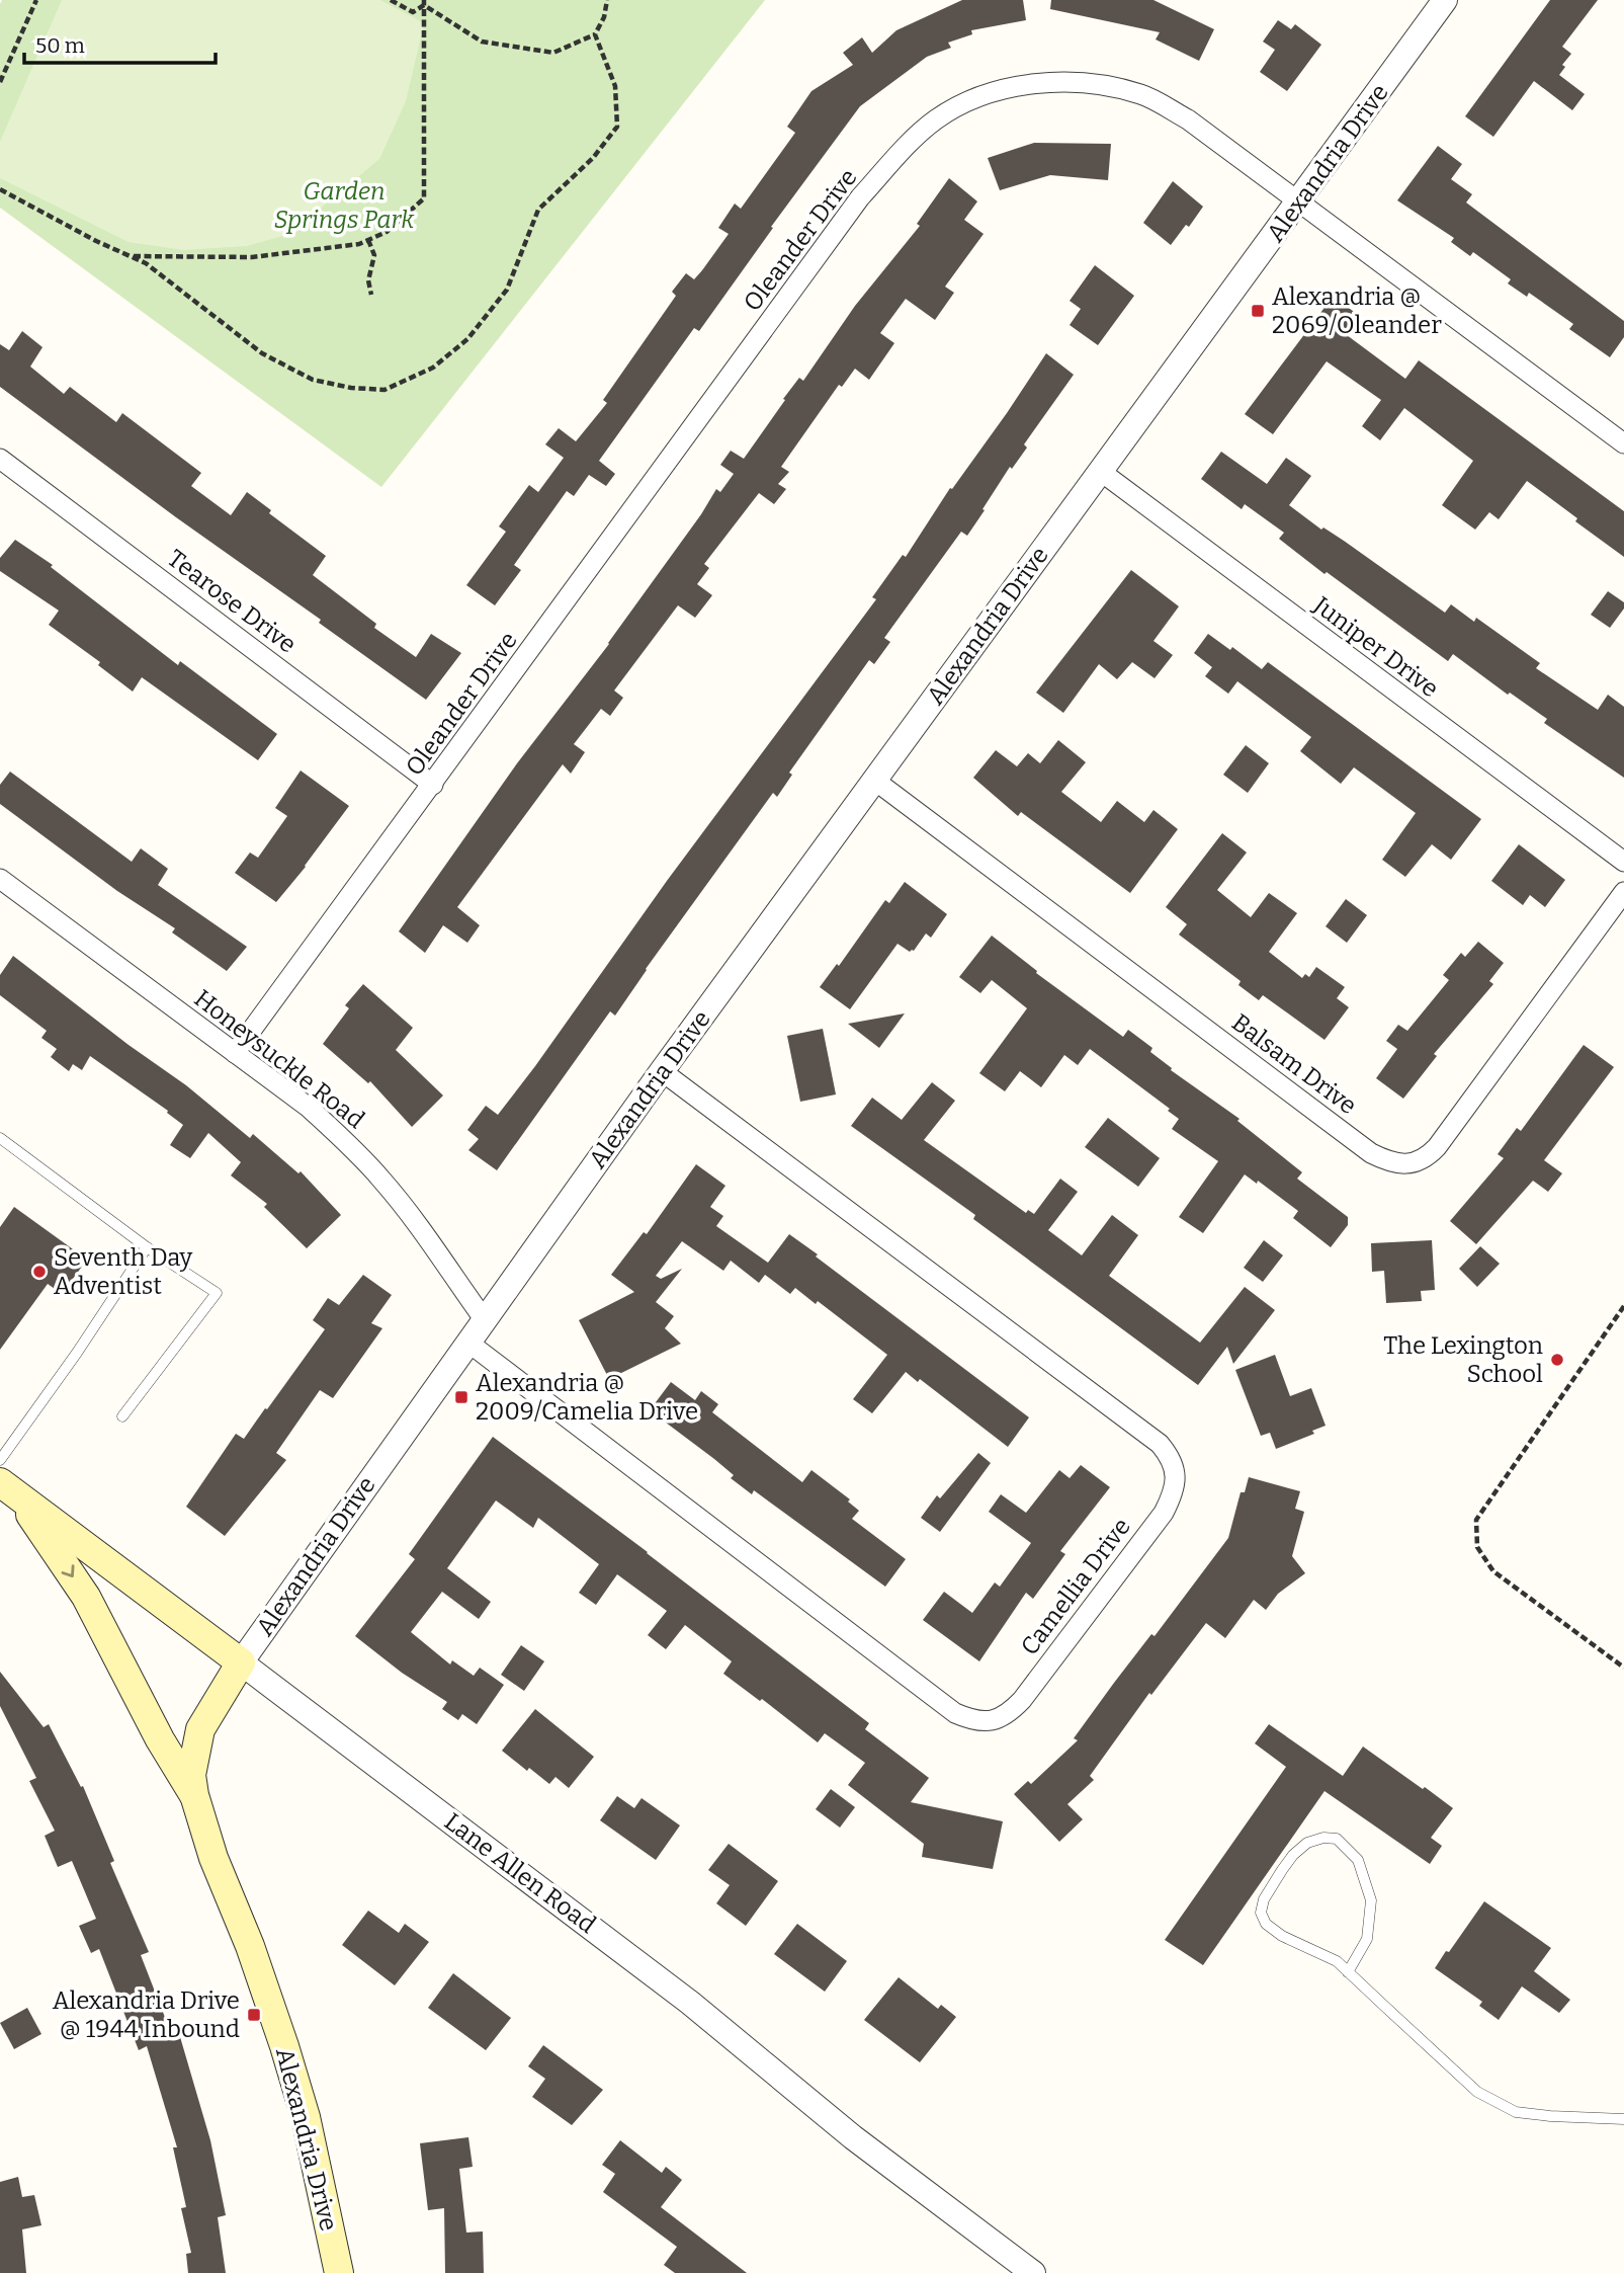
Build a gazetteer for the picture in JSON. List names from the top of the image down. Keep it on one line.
{"streets":{"main road":["Alexandria Drive","Lane Allen Road"],"street":["Oleander Drive","Tearose Drive","Juniper Drive","Honeysuckle Road","Balsam Drive","Camellia Drive"]},"crossings":[["Alexandria Drive","Oleander Drive"],["Alexandria Drive","Juniper Drive"],["Alexandria Drive","Honeysuckle Road"],["Alexandria Drive","Balsam Drive"],["Alexandria Drive","Camellia Drive"],["Alexandria Drive","Lane Allen Road"],["Oleander Drive","Tearose Drive"],["Oleander Drive","Honeysuckle Road"]],"parks":["Garden Springs Park"],"places":{"transit":["Alexandria @ 2069/Oleander","Alexandria @ 2009/Camelia Drive","Alexandria Drive @ 1944 Inbound"],"other":["Seventh Day Adventist","The Lexington School"]},"scale_bar":"50 m"}
